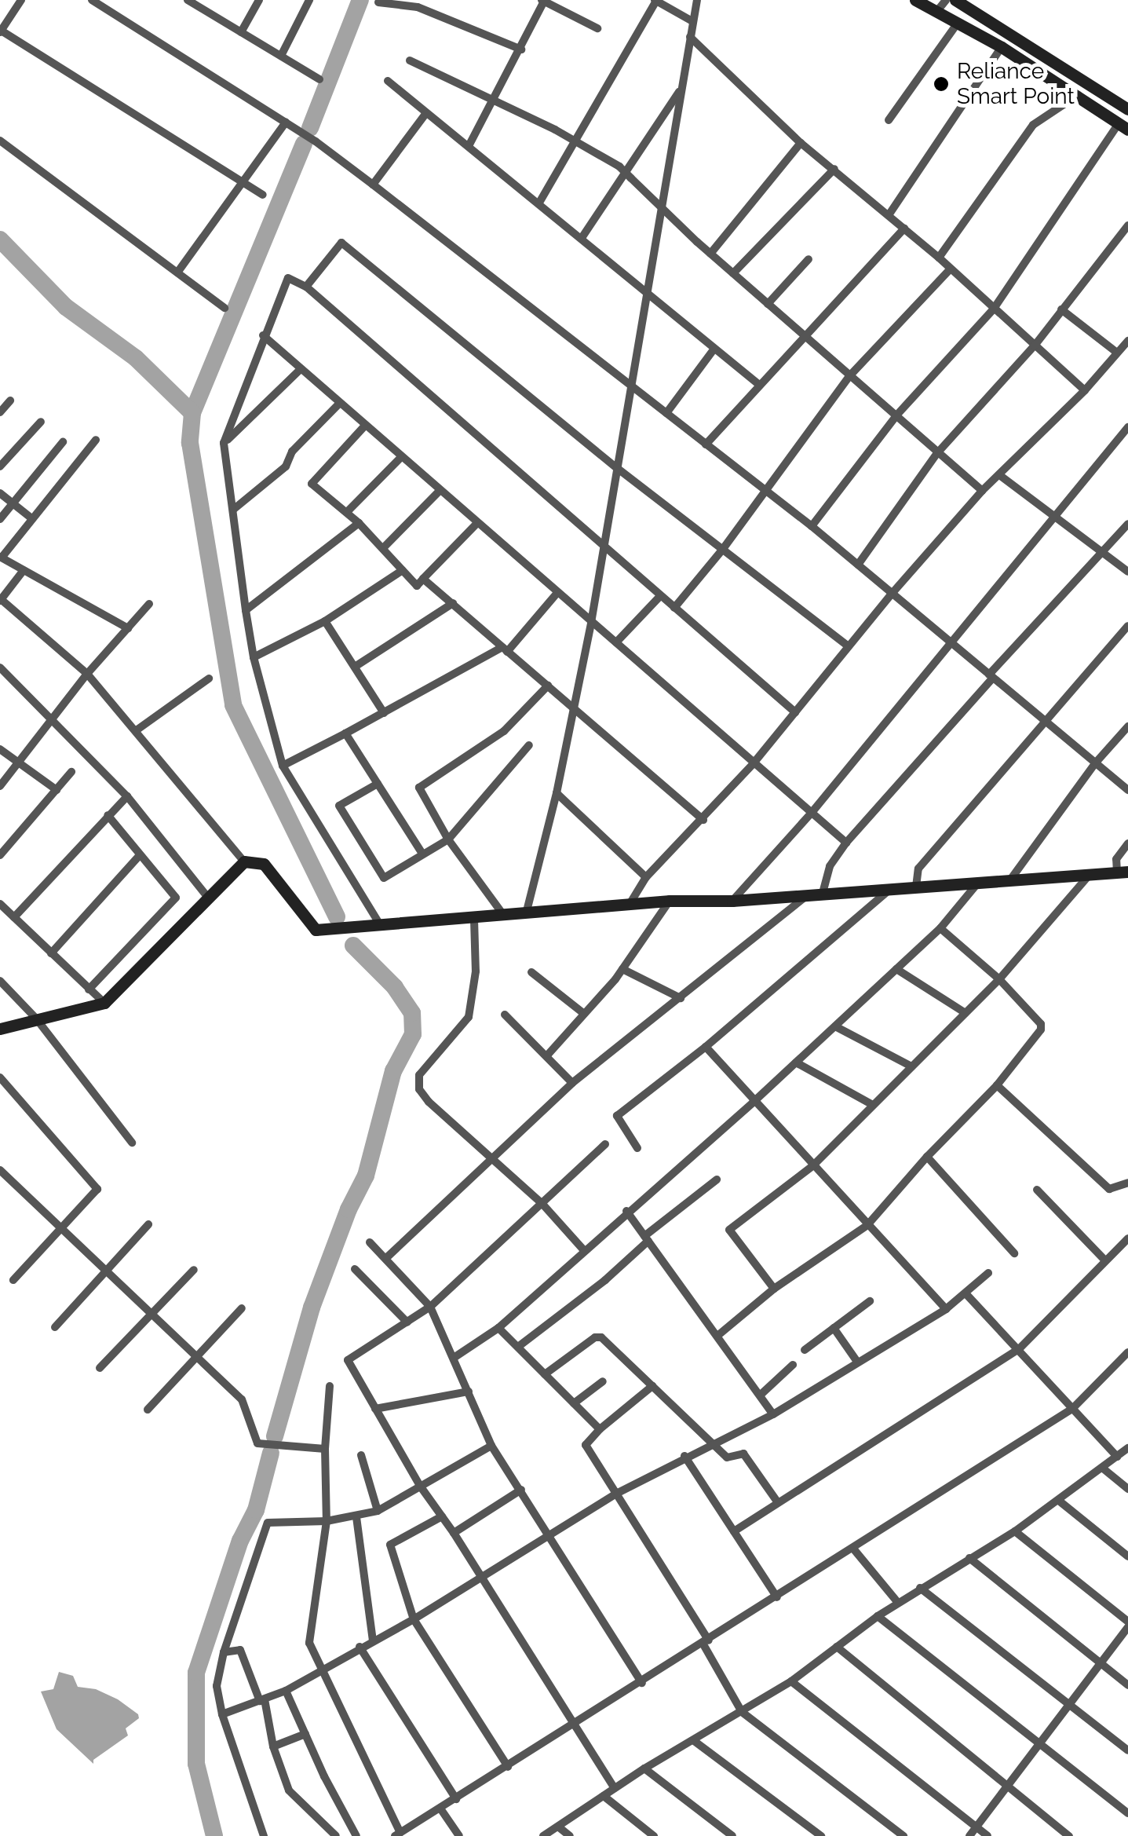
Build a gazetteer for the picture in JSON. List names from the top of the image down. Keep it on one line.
{"places":["Reliance Smart Point"]}
